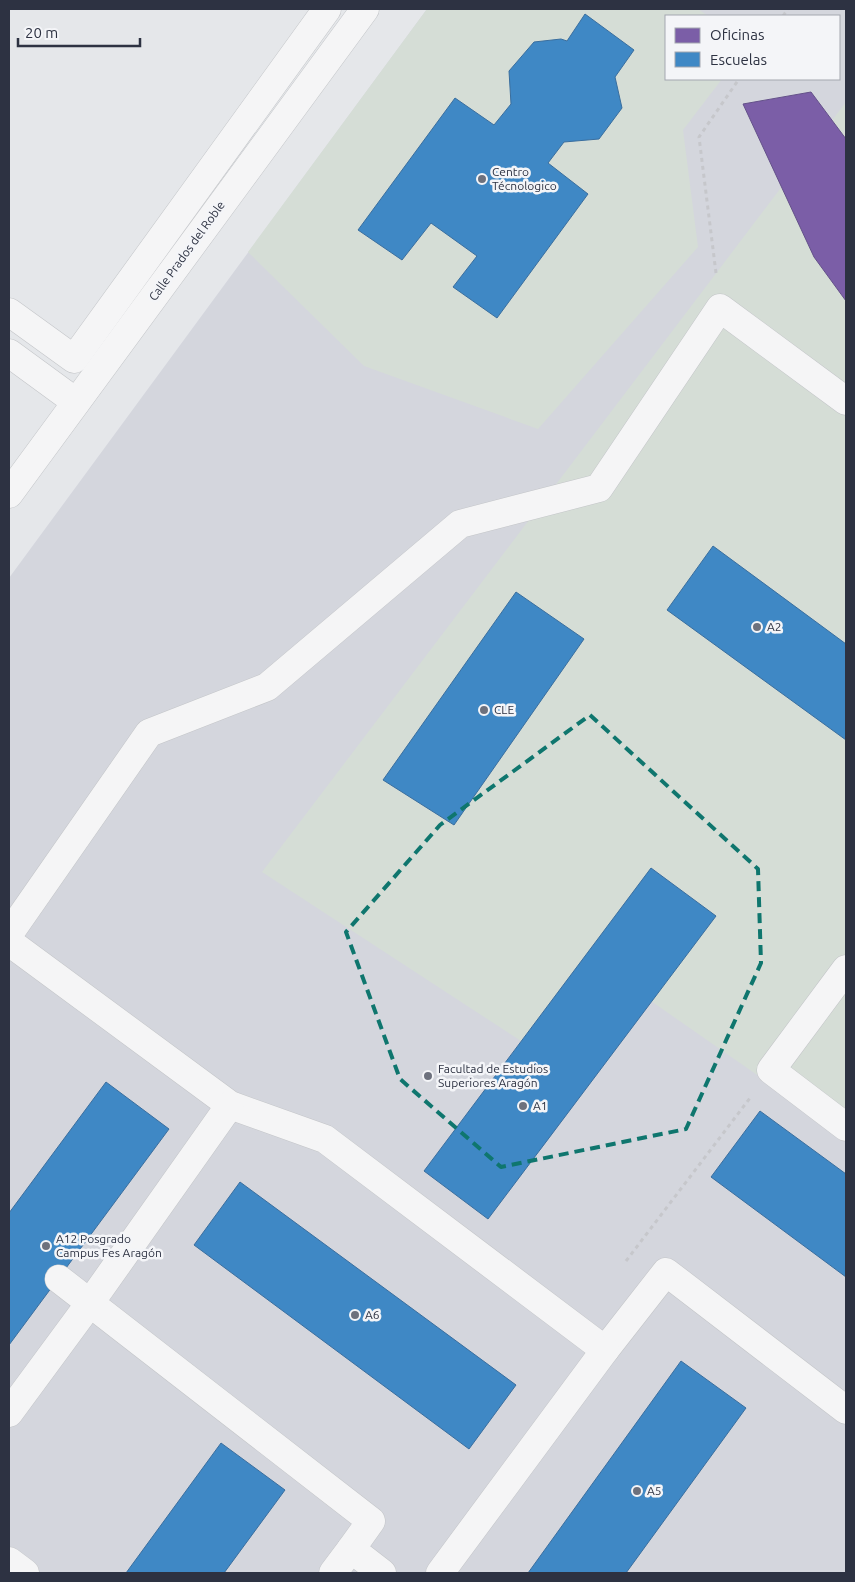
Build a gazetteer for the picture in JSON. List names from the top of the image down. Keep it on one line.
{"streets":{"street":["Calle Prados del Roble"]},"places":["Centro Técnologico","A2","CLE","Facultad de Estudios Superiores Aragón","A1","A12 Posgrado Campus Fes Aragón","A6","A5"],"legend":["Oficinas","Escuelas"],"scale_bar":"20 m"}
